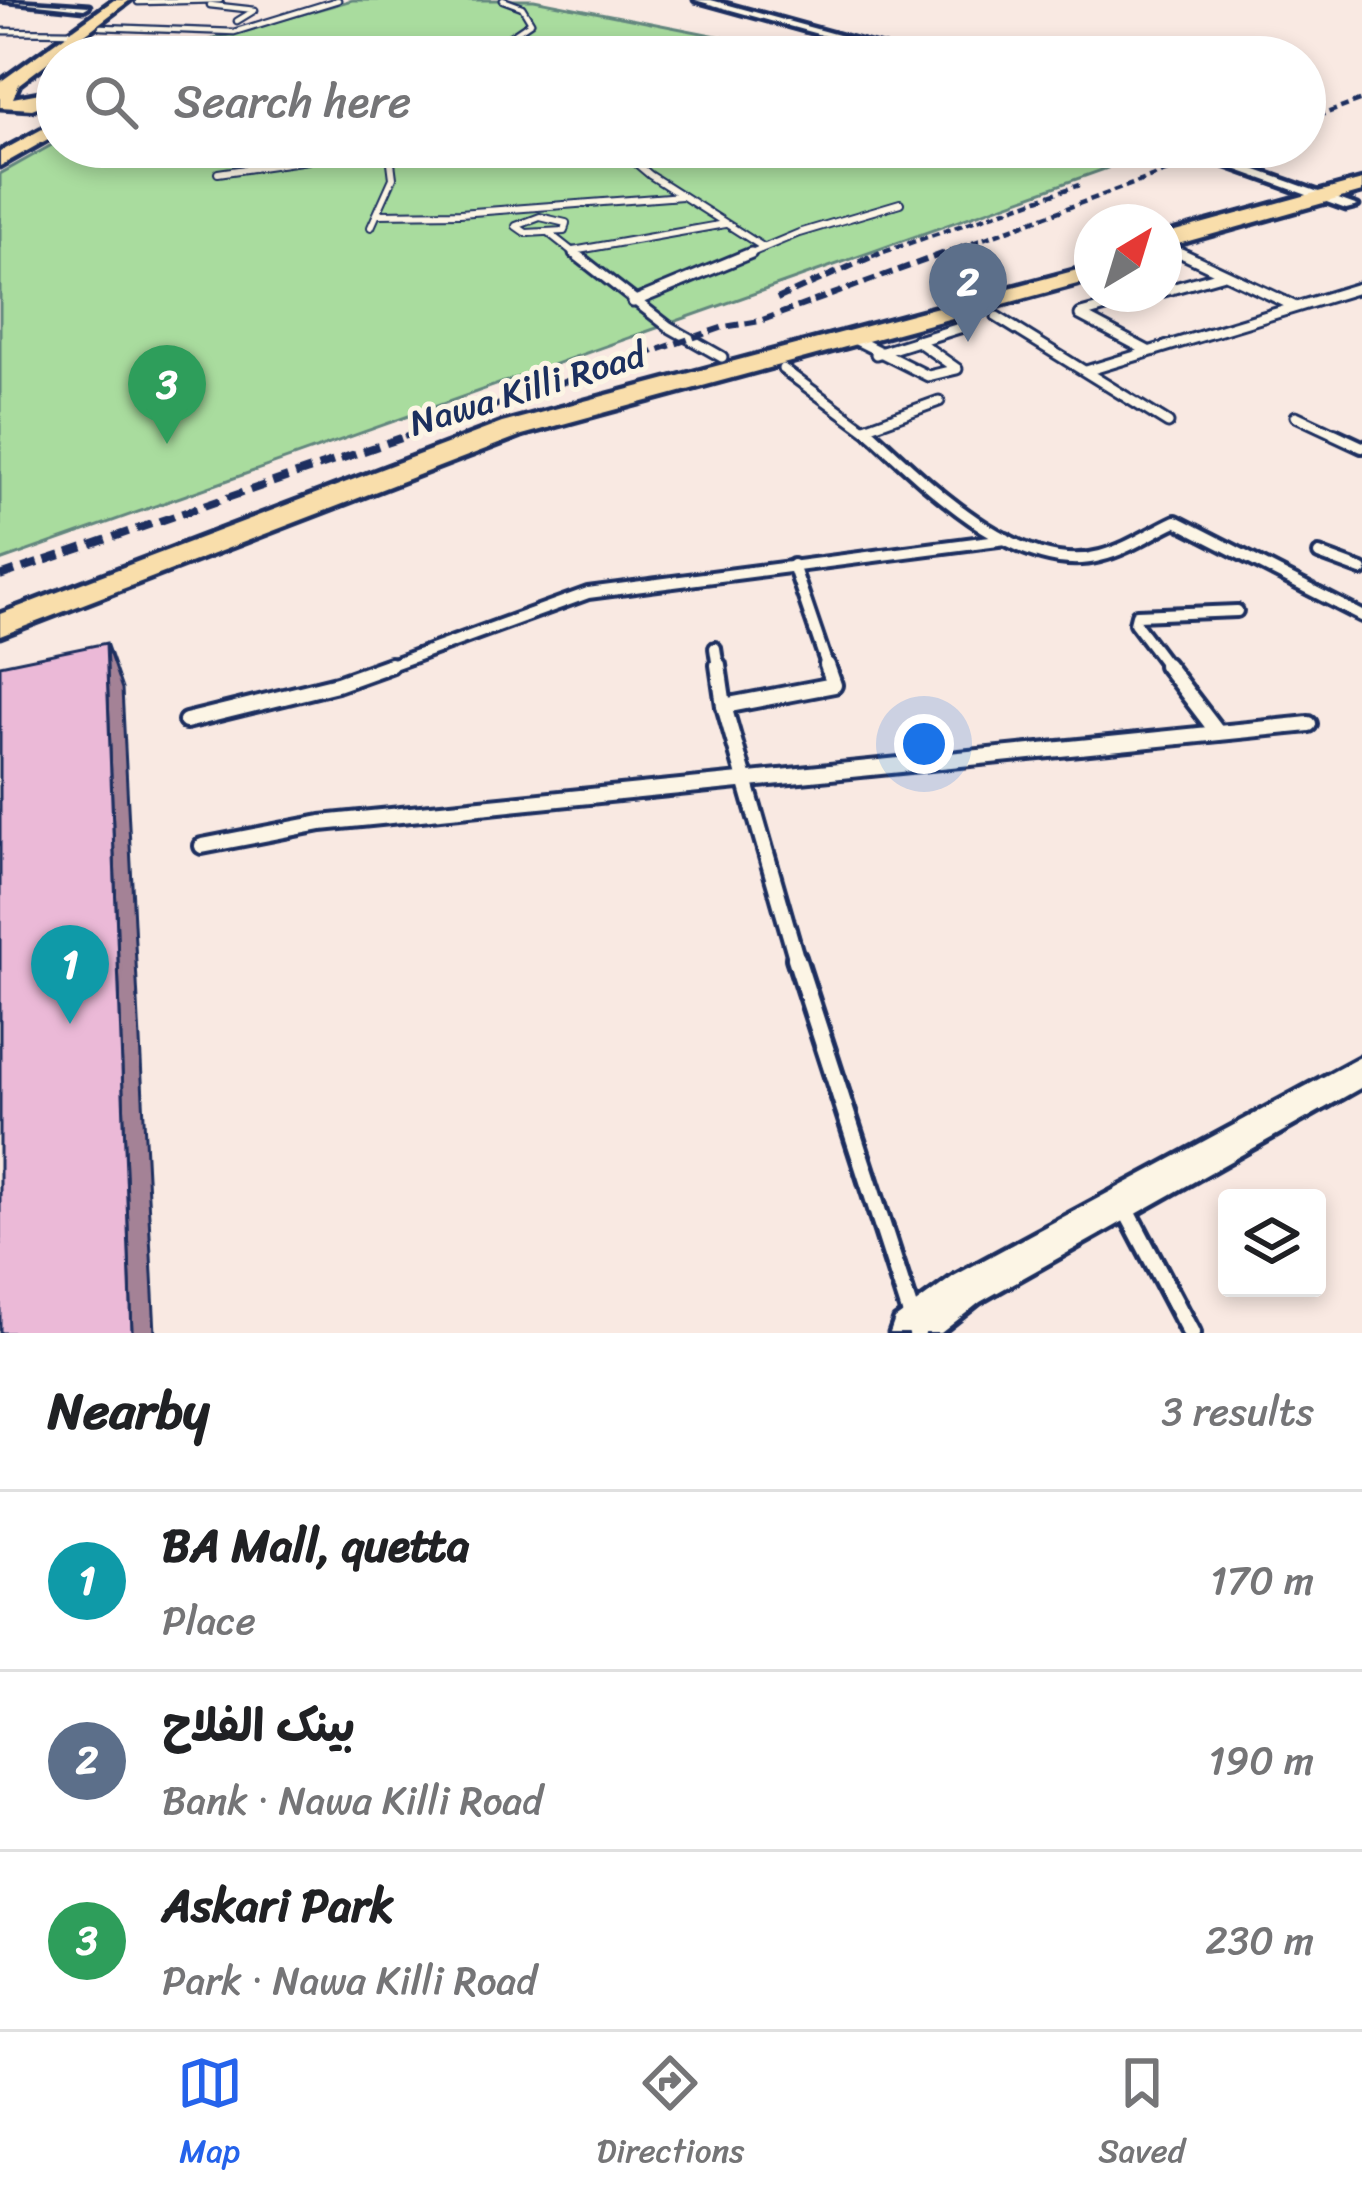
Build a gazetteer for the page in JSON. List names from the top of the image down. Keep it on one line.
{"streets":{"main road":["Nawa Killi Road"]},"north":"top right","page":{"search":"Search here","pins":["2","3","1"],"heading":["Nearby","3 results"],"list":[{"mark":"1","name":"BA Mall, quetta","note":"Place","value":"170 m"},{"mark":"2","name":"بینک الفلاح","note":"Bank · Nawa Killi Road","value":"190 m"},{"mark":"3","name":"Askari Park","note":"Park · Nawa Killi Road","value":"230 m"}],"nav":["Map","Directions","Saved"]}}
